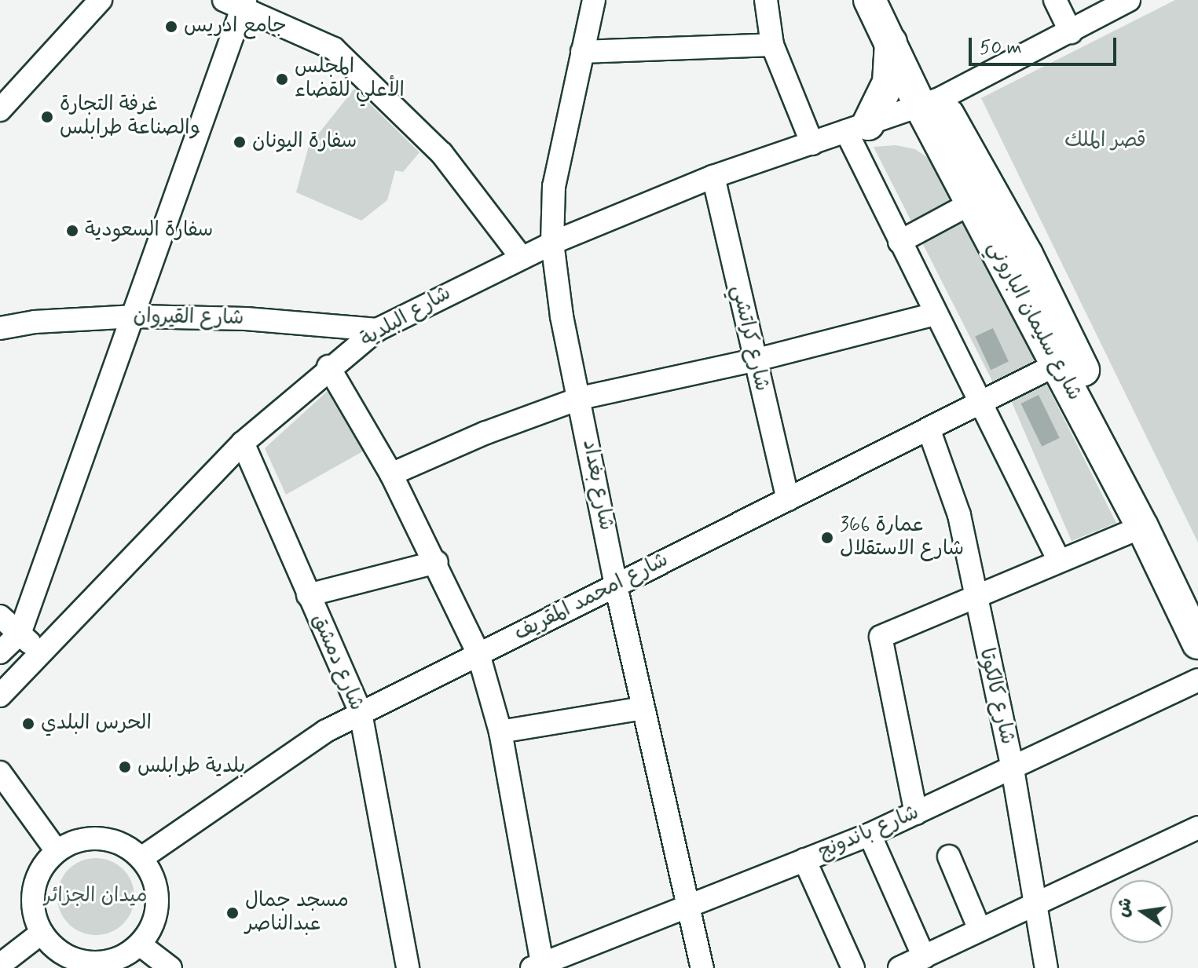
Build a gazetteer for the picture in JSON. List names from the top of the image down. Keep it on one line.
{"streets":{"highway":["شارع سليمان الباروني"],"street":["شارع البلدية","شارع القيروان","شارع كراتشي","شارع بغداد","شارع امحمد المقريف","شارع دمشق","شارع كالكوتا","شارع باندونج"]},"crossings":[["شارع البلدية","شارع القيروان"],["شارع البلدية","شارع سليمان الباروني"],["شارع البلدية","شارع كراتشي"],["شارع البلدية","شارع بغداد"],["شارع البلدية","شارع دمشق"],["شارع سليمان الباروني","شارع امحمد المقريف"],["شارع كراتشي","شارع امحمد المقريف"],["شارع بغداد","شارع امحمد المقريف"],["شارع بغداد","شارع باندونج"],["شارع امحمد المقريف","شارع دمشق"],["شارع امحمد المقريف","شارع كالكوتا"],["شارع كالكوتا","شارع باندونج"]],"parks":["قصر الملك","ميدان الجزائر"],"places":["جامع ادريس","المجلس الأعلي للقضاء","غرفة التجارة والصناعة طرابلس","سفارة اليونان","سفارة السعودية","عمارة 366 شارع الاستقلال","الحرس البلدي","بلدية طرابلس","مسجد جمال عبدالناصر"],"scale_bar":"50 m","north":"left"}
